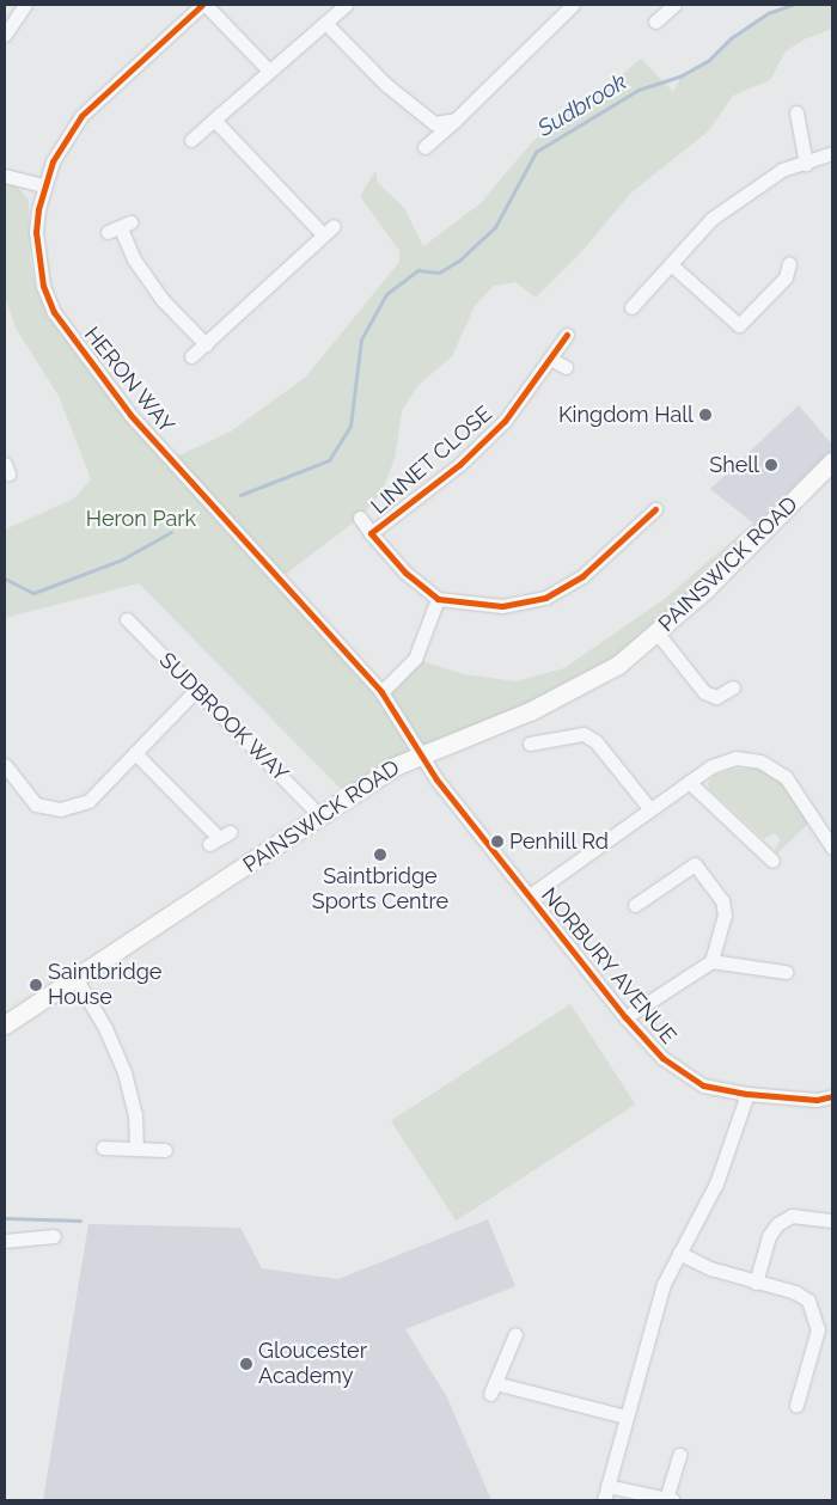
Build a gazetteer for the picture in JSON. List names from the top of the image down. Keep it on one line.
{"streets":{"main road":["PAINSWICK ROAD"],"street":["HERON WAY","LINNET CLOSE","SUDBROOK WAY","NORBURY AVENUE"]},"crossings":[["HERON WAY","PAINSWICK ROAD"],["HERON WAY","NORBURY AVENUE"],["PAINSWICK ROAD","SUDBROOK WAY"],["PAINSWICK ROAD","NORBURY AVENUE"]],"water":["Sudbrook"],"parks":["Heron Park"],"places":["Kingdom Hall","Shell","Penhill Rd","Saintbridge Sports Centre","Saintbridge House","Gloucester Academy"]}
